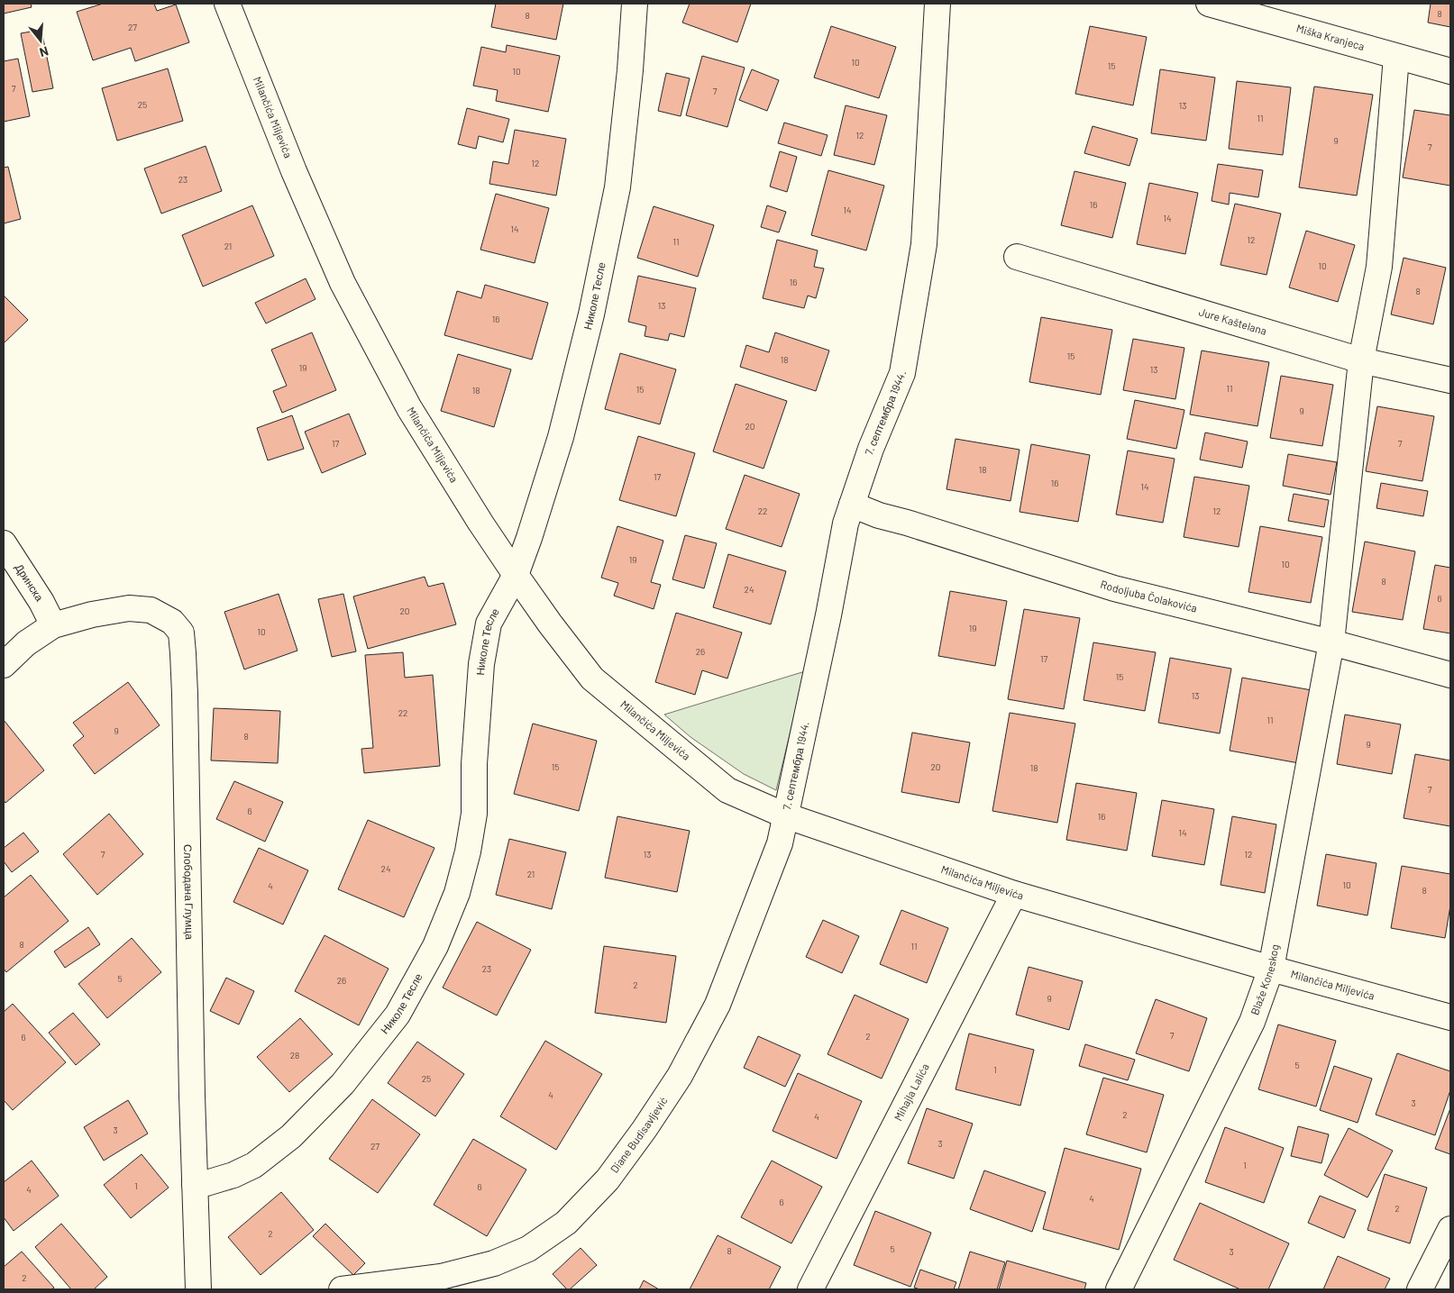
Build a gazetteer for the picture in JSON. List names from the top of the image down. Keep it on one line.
{"streets":{"street":["Miška Kranjeca","Milančića Miljevića","Николе Тесле","Jure Kaštelana","7. септембра 1944.","Дринска","Rodoljuba Čolakovića","Слободана Глумца","Blaže Koneskog","Mihajla Lalića","Diane Budisavljević"]},"crossings":[["Miška Kranjeca","Blaže Koneskog"],["Milančića Miljevića","Николе Тесле"],["Milančića Miljevića","7. септембра 1944."],["Milančića Miljevića","Blaže Koneskog"],["Milančića Miljevića","Mihajla Lalića"],["Milančića Miljevića","Diane Budisavljević"],["Николе Тесле","Слободана Глумца"],["Jure Kaštelana","Blaže Koneskog"],["7. септембра 1944.","Rodoljuba Čolakovića"],["7. септембра 1944.","Diane Budisavljević"],["Дринска","Слободана Глумца"],["Rodoljuba Čolakovića","Blaže Koneskog"]],"house_numbers":["8","8","27","10","15","10","7","7","25","13","11","12","9","7","12","23","16","14","14","14","12","11","21","10","16","8","13","16","15","18","19","13","11","15","18","9","20","17","7","18","17","16","14","22","12","19","10","8","24","6","20","19","10","26","17","15","13","22","11","9","8","9","15","20","18","7","6","16","14","7","13","12","24","21","10","4","8","8","11","23","5","26","2","9","7","2","6","28","5","1","25","4","3","2","4","3","3","27","1","1","6","4","4","6","2","2","5","8","3","2"],"north":"bottom"}
